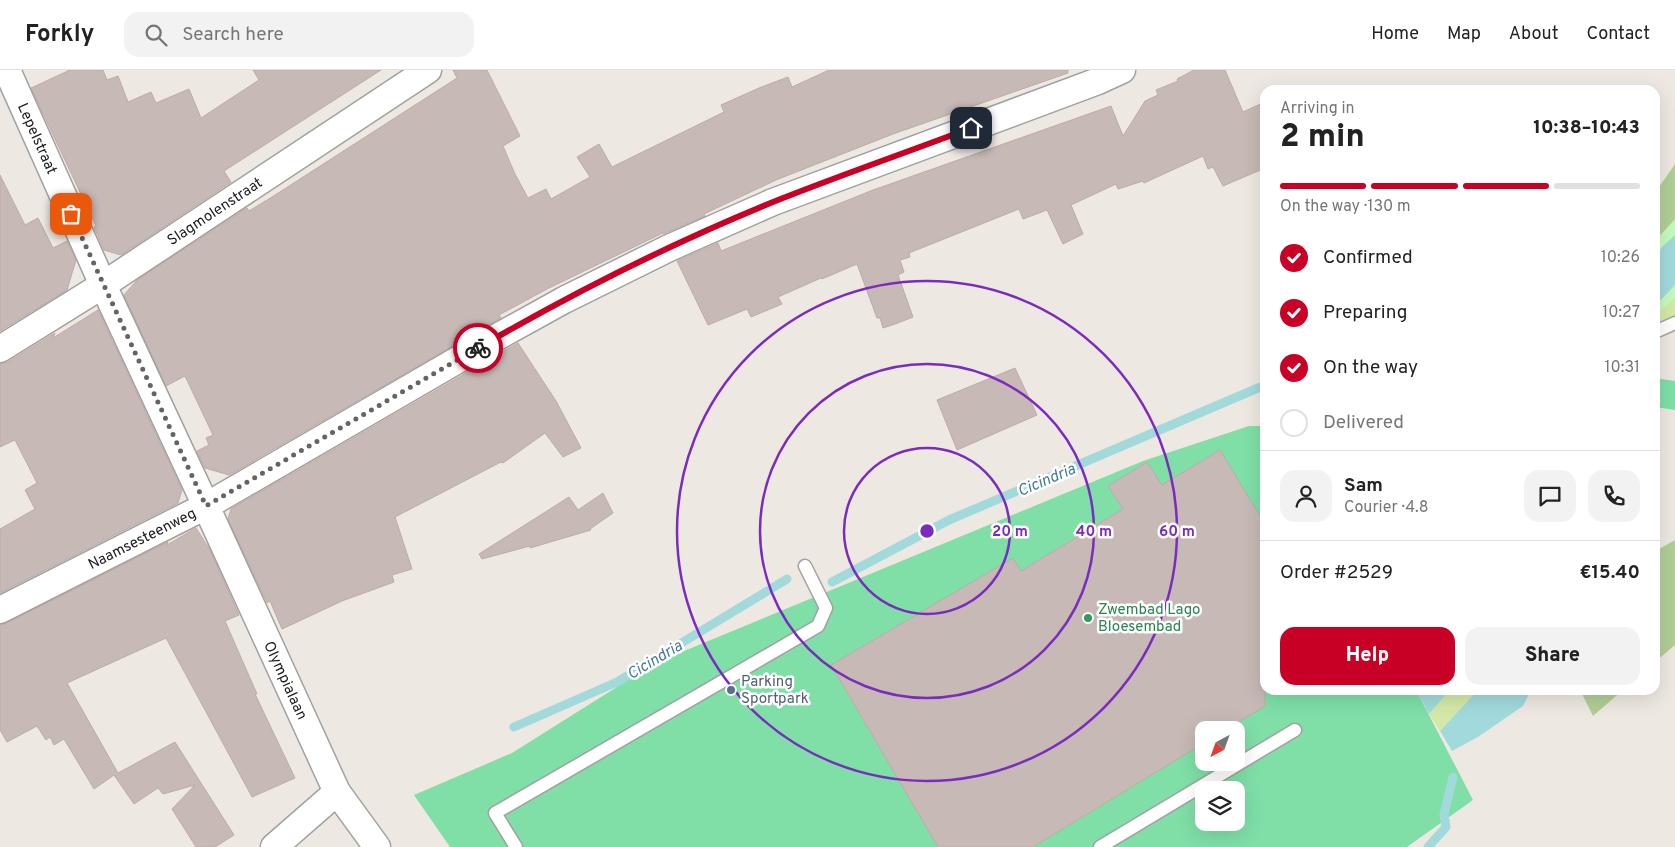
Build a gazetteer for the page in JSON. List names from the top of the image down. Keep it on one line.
{"streets":{"street":["Lepelstraat","Slagmolenstraat","Naamsesteenweg","Olympialaan"]},"crossings":[["Lepelstraat","Slagmolenstraat"],["Lepelstraat","Naamsesteenweg"],["Lepelstraat","Olympialaan"],["Naamsesteenweg","Olympialaan"]],"water":["Cicindria"],"places":["Zwembad Lago Bloesembad","Parking Sportpark"],"north":"bottom left","page":{"header":"Forkly","search":"Search here","nav":["Home","Map","About","Contact"],"heading":["2 min","Arriving in","10:38–10:43"],"panel":["Sam","Courier · 4.8","Order #2529","€15.40"],"bar":"On the way · 130 m","list":[["Confirmed","10:26"],["Preparing","10:27"],["On the way","10:31"],"Delivered"],"buttons":["Help","Share"]},"rings":["20 m","40 m","60 m"]}
